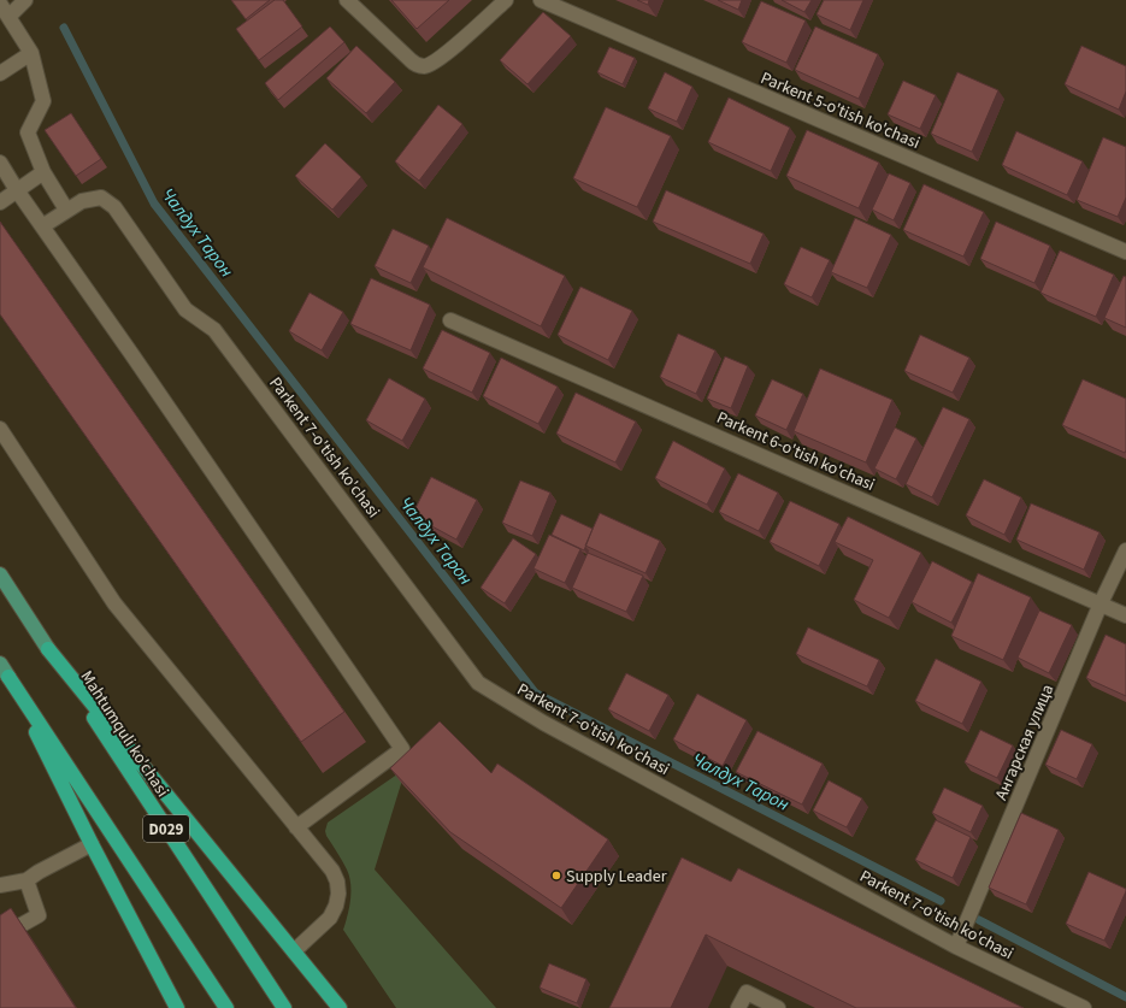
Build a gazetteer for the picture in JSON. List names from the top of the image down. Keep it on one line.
{"streets":{"highway":["Mahtumquli ko'chasi","D029"],"street":["Parkent 5-o'tish ko'chasi","Parkent 7-o'tish ko'chasi","Parkent 6-o'tish ko'chasi","Ангарская улица"]},"crossings":[["Parkent 7-o'tish ko'chasi","Ангарская улица"],["Parkent 6-o'tish ko'chasi","Ангарская улица"]],"water":["Чалдух Тарон"],"places":["Supply Leader"]}
